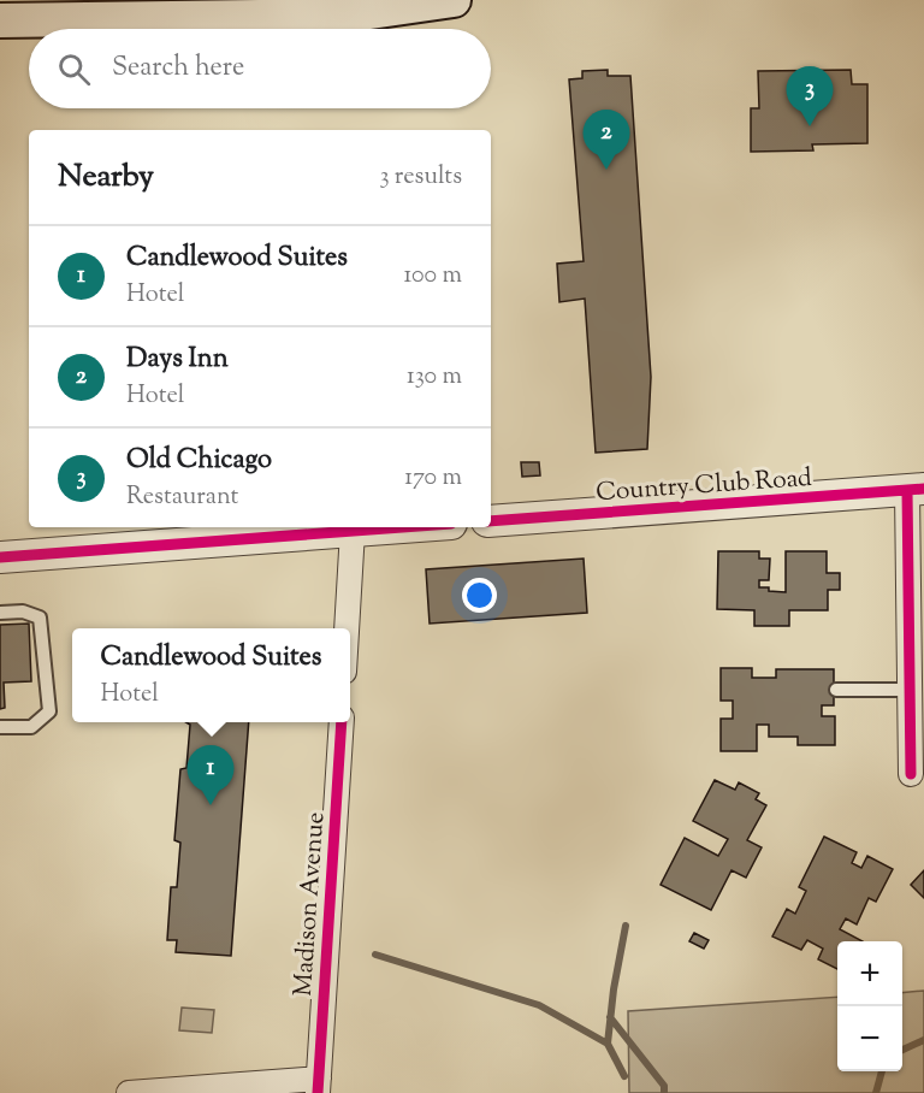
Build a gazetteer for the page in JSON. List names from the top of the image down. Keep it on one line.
{"streets":{"street":["Country Club Road","Madison Avenue"]},"page":{"search":"Search here","pins":["3","2","1"],"heading":["Nearby","3 results"],"list":[{"mark":"1","name":"Candlewood Suites","note":"Hotel","value":"100 m"},{"mark":"2","name":"Days Inn","note":"Hotel","value":"130 m"},{"mark":"3","name":"Old Chicago","note":"Restaurant","value":"170 m"}],"popup":["Candlewood Suites","Hotel"],"map_buttons":["+","−"]}}
